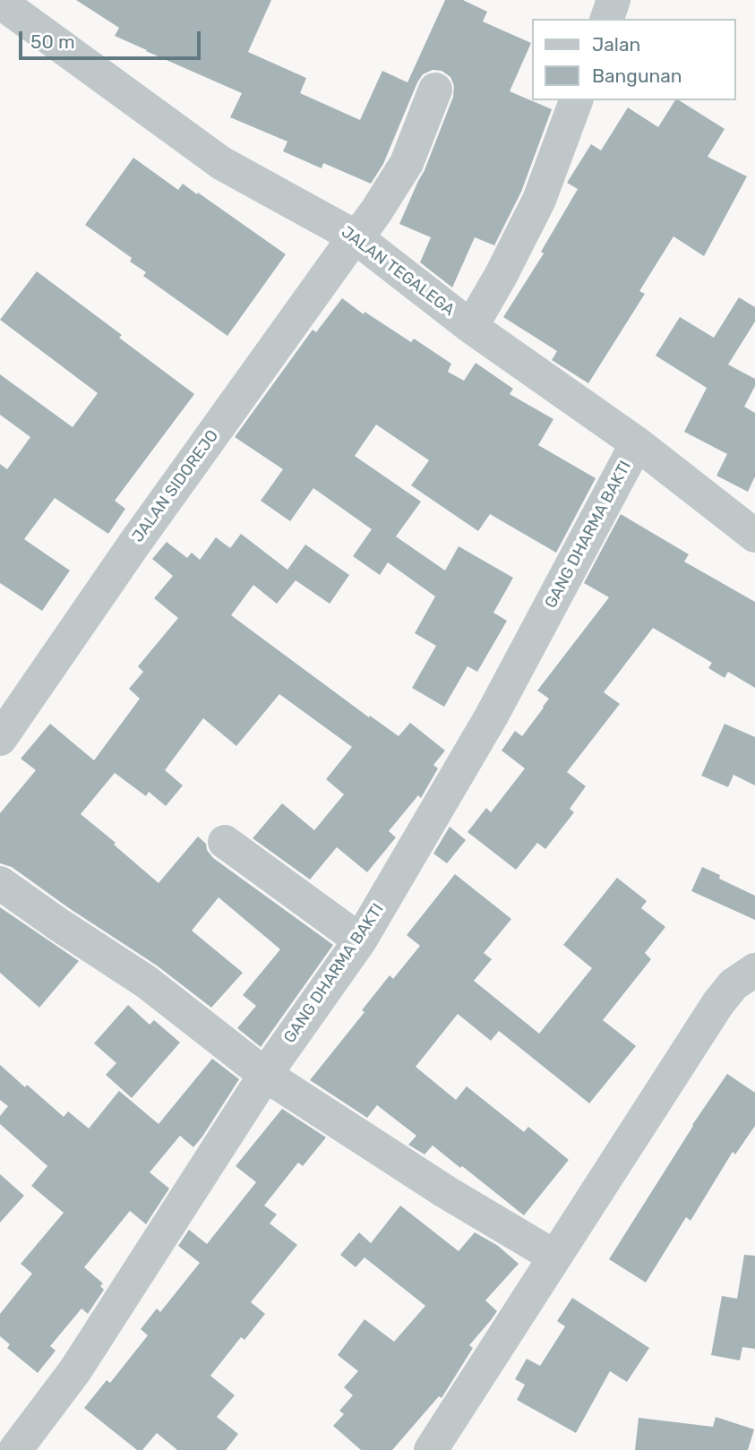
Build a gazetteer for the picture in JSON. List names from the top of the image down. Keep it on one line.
{"streets":{"street":["JALAN TEGALEGA","JALAN SIDOREJO","GANG DHARMA BAKTI"]},"crossings":[["JALAN TEGALEGA","JALAN SIDOREJO"],["JALAN TEGALEGA","GANG DHARMA BAKTI"]],"legend":["Jalan","Bangunan"],"scale_bar":"50 m"}
